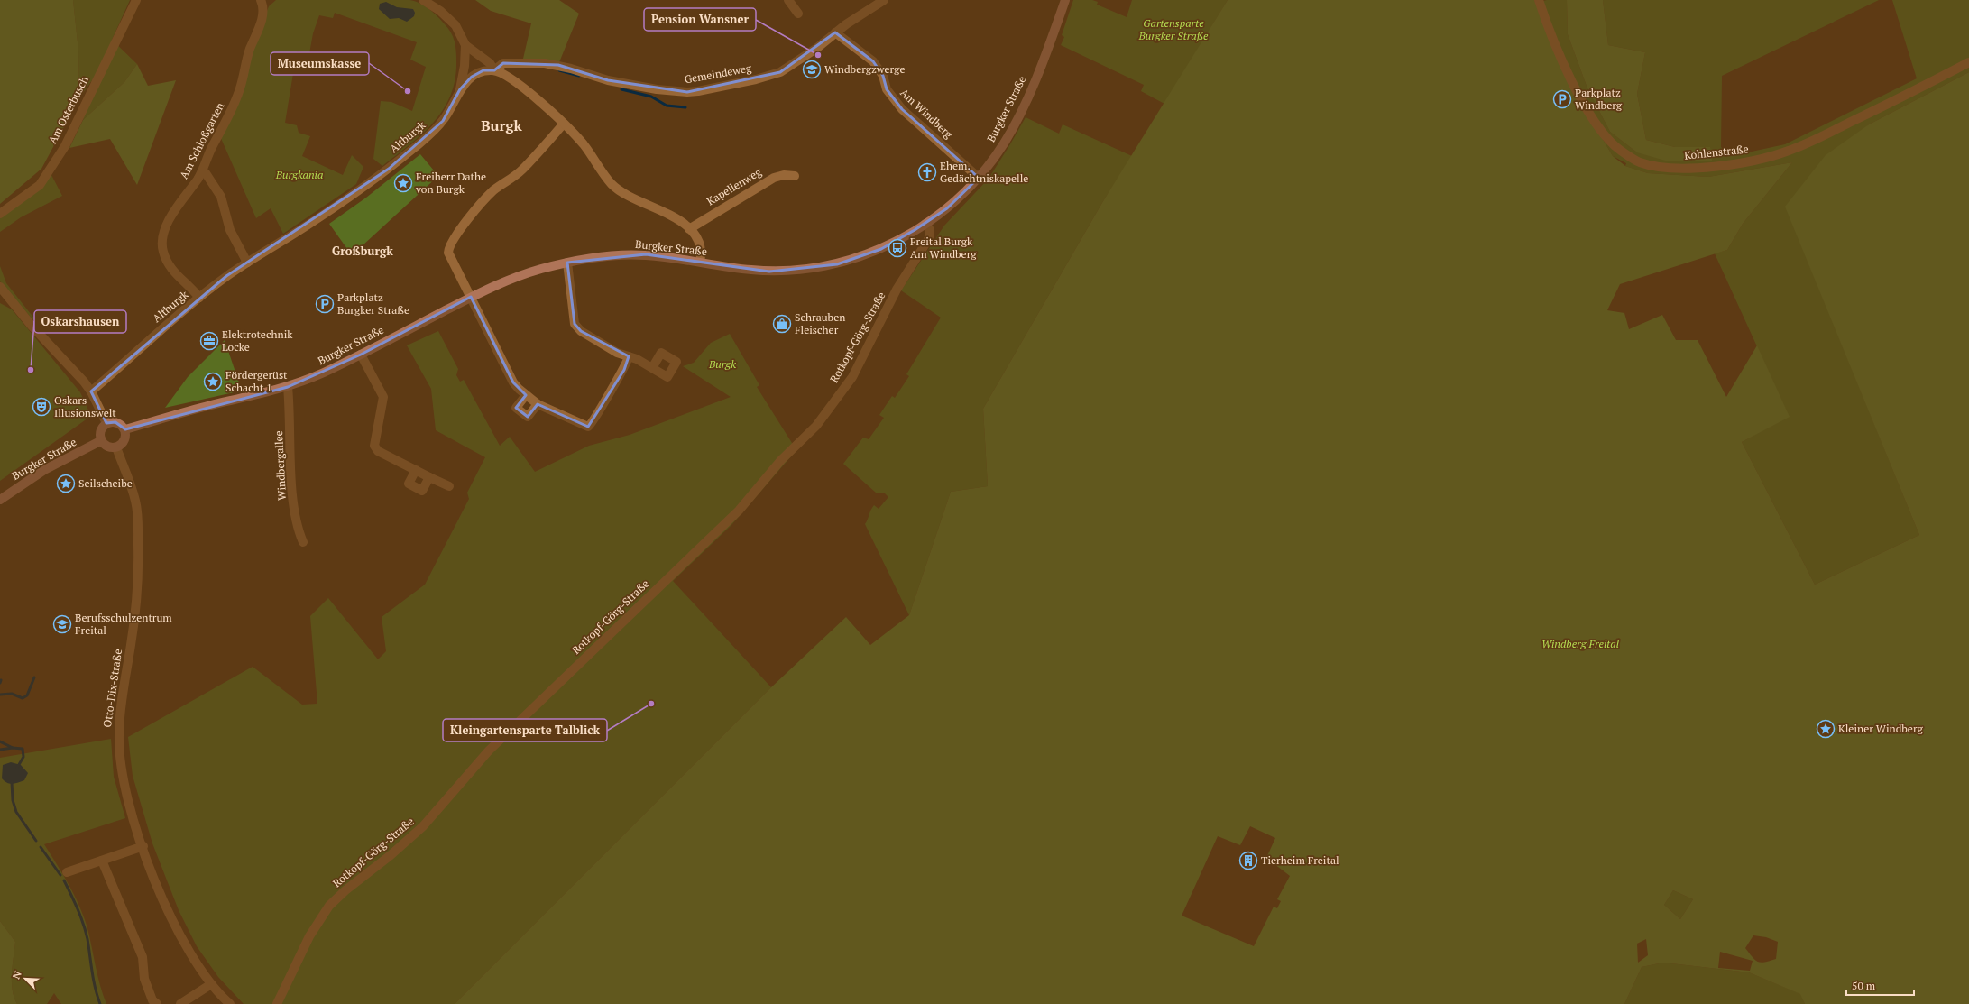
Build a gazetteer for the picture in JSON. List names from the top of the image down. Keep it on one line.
{"streets":{"main road":["Burgker Straße"],"street":["Gemeindeweg","Am Osterbusch","Am Windberg","Altburgk","Am Schloßgarten","Kohlenstraße","Kapellenweg","Rotkopf-Görg-Straße","Windbergallee","Otto-Dix-Straße"]},"crossings":[["Gemeindeweg","Am Windberg"],["Gemeindeweg","Altburgk"],["Burgker Straße","Am Windberg"],["Burgker Straße","Rotkopf-Görg-Straße"],["Burgker Straße","Windbergallee"],["Burgker Straße","Otto-Dix-Straße"],["Altburgk","Am Schloßgarten"]],"districts":["Burgk","Großburgk"],"parks":["Gartensparte Burgker Straße","Burgkania","Burgk","Windberg Freital"],"places":{"other":["Pension Wansner","Museumskasse","Oskarshausen","Kleingartensparte Talblick"],"school or university":["Windbergzwerge","Berufsschulzentrum Freital"],"parking":["Parkplatz Windberg","Parkplatz Burgker Straße"],"church":["Ehem. Gedächtniskapelle"],"place":["Freiherr Dathe von Burgk","Fördergerüst Schacht 1","Seilscheibe","Kleiner Windberg"],"bus stop":["Freital Burgk Am Windberg"],"shop":["Schrauben Fleischer"],"office":["Elektrotechnik Locke"],"theatre":["Oskars Illusionswelt"],"building":["Tierheim Freital"]},"scale_bar":"50 m","north":"top left"}
